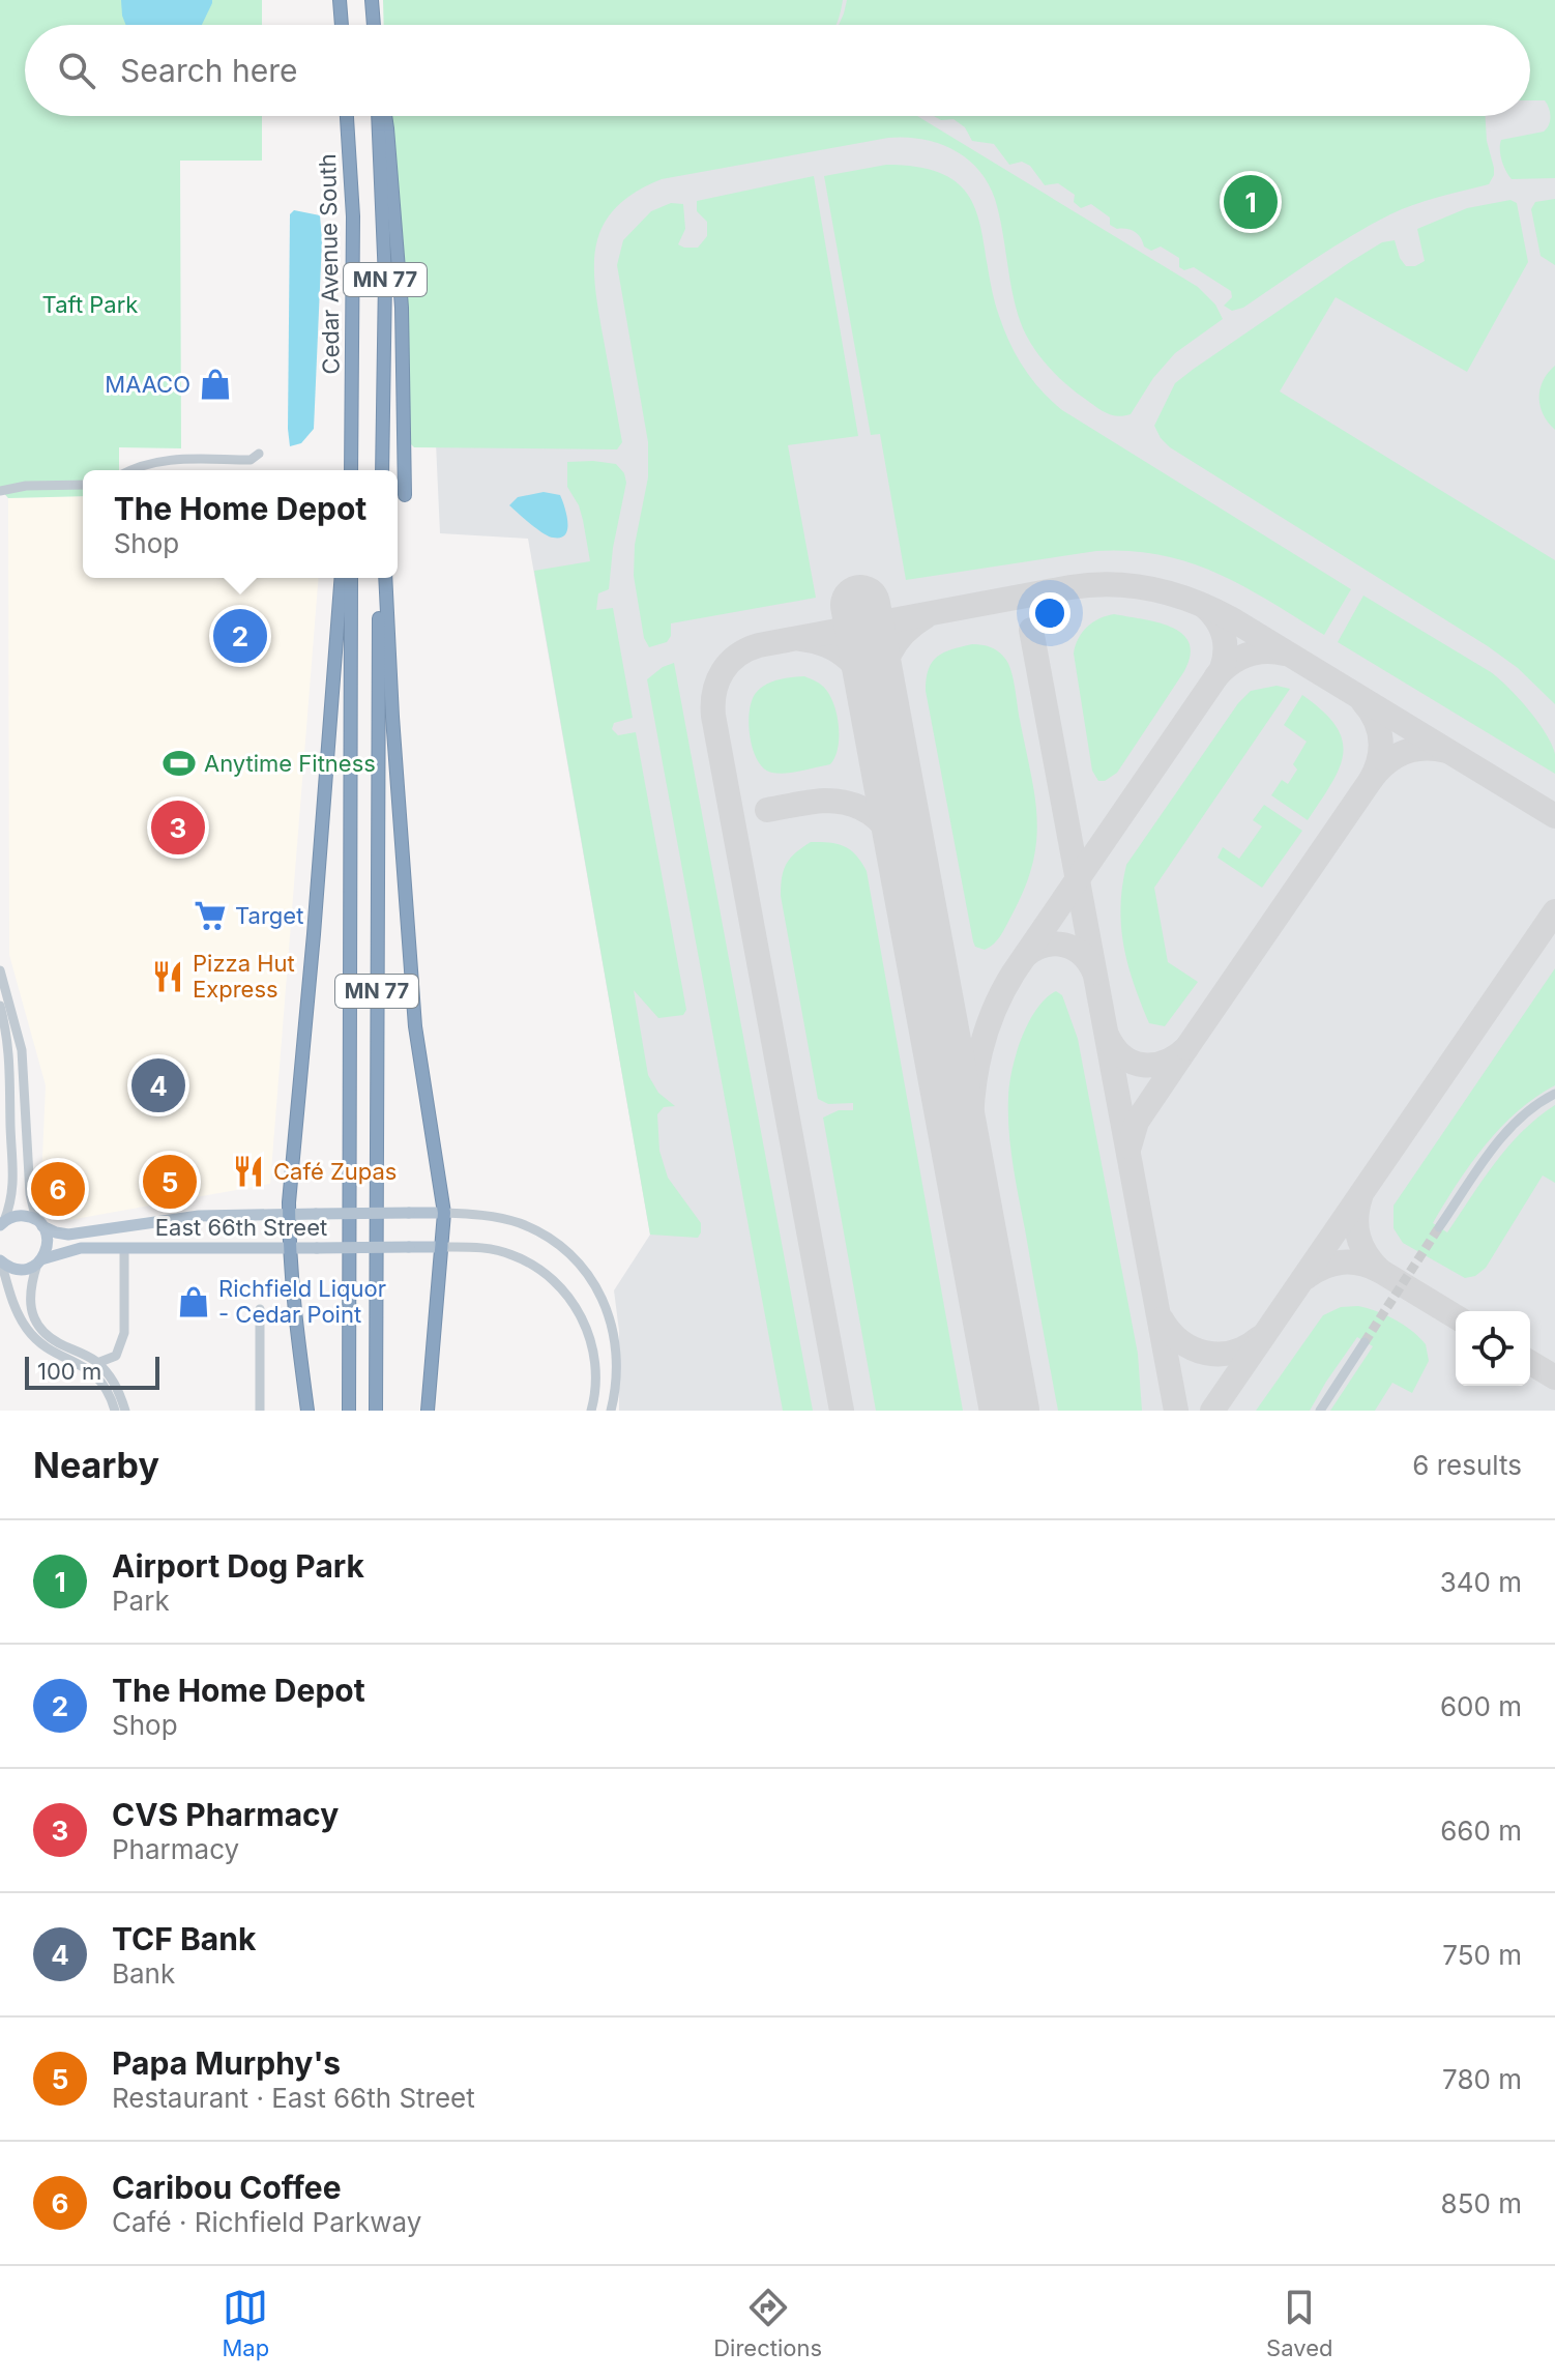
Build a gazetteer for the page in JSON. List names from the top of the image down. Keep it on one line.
{"streets":{"highway":["Cedar Avenue South","MN 77"],"main road":["East 66th Street"]},"parks":["Taft Park"],"places":{"shop":["MAACO","Richfield Liquor - Cedar Point"],"sports":["Anytime Fitness"],"supermarket":["Target"],"restaurant":["Pizza Hut Express","Café Zupas"]},"scale_bar":"100 m","page":{"search":"Search here","pins":["1","2","3","4","5","6"],"popup":["The Home Depot","Shop"],"scale":"100 m","heading":["Nearby","6 results"],"list":[{"mark":"1","name":"Airport Dog Park","note":"Park","value":"340 m"},{"mark":"2","name":"The Home Depot","note":"Shop","value":"600 m"},{"mark":"3","name":"CVS Pharmacy","note":"Pharmacy","value":"660 m"},{"mark":"4","name":"TCF Bank","note":"Bank","value":"750 m"},{"mark":"5","name":"Papa Murphy's","note":"Restaurant · East 66th Street","value":"780 m"},{"mark":"6","name":"Caribou Coffee","note":"Café · Richfield Parkway","value":"850 m"}],"nav":["Map","Directions","Saved"]}}
